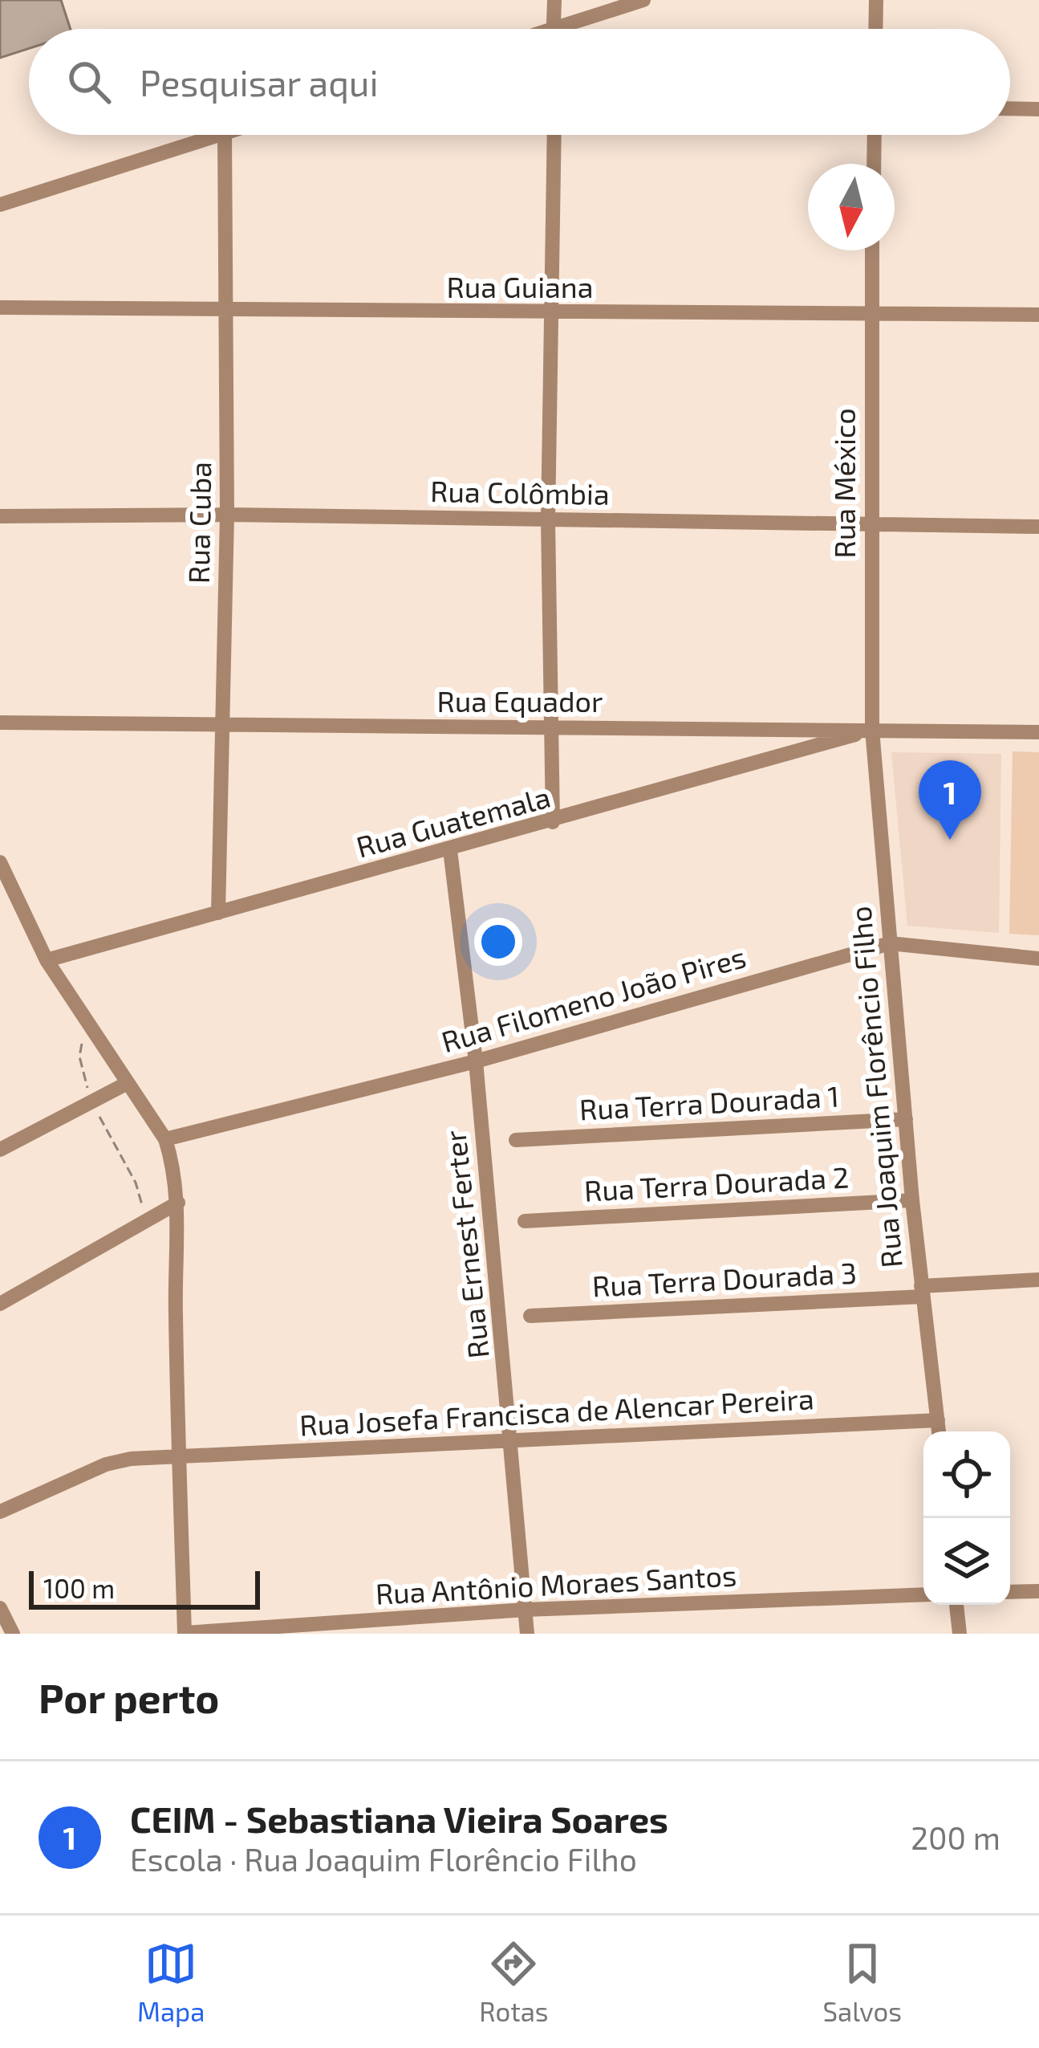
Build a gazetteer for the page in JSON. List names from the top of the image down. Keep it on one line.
{"streets":{"street":["Rua Guiana","Rua México","Rua Colômbia","Rua Cuba","Rua Equador","Rua Guatemala","Rua Filomeno João Pires","Rua Joaquim Florêncio Filho","Rua Terra Dourada 1","Rua Terra Dourada 2","Rua Ernest Ferter","Rua Terra Dourada 3","Rua Josefa Francisca de Alencar Pereira","Rua Antônio Moraes Santos"]},"crossings":[["Rua Guiana","Rua México"],["Rua Guiana","Rua Cuba"],["Rua México","Rua Colômbia"],["Rua México","Rua Equador"],["Rua México","Rua Guatemala"],["Rua México","Rua Joaquim Florêncio Filho"],["Rua Colômbia","Rua Cuba"],["Rua Cuba","Rua Equador"],["Rua Cuba","Rua Guatemala"],["Rua Equador","Rua Guatemala"],["Rua Equador","Rua Joaquim Florêncio Filho"],["Rua Guatemala","Rua Joaquim Florêncio Filho"],["Rua Guatemala","Rua Ernest Ferter"],["Rua Filomeno João Pires","Rua Joaquim Florêncio Filho"],["Rua Filomeno João Pires","Rua Ernest Ferter"],["Rua Joaquim Florêncio Filho","Rua Terra Dourada 1"],["Rua Joaquim Florêncio Filho","Rua Terra Dourada 2"],["Rua Joaquim Florêncio Filho","Rua Terra Dourada 3"],["Rua Joaquim Florêncio Filho","Rua Josefa Francisca de Alencar Pereira"],["Rua Ernest Ferter","Rua Josefa Francisca de Alencar Pereira"],["Rua Ernest Ferter","Rua Antônio Moraes Santos"]],"scale_bar":"100 m","north":"bottom","page":{"search":"Pesquisar aqui","pins":"1","scale":"100 m","heading":"Por perto","list":[{"mark":"1","name":"CEIM - Sebastiana Vieira Soares","note":"Escola · Rua Joaquim Florêncio Filho","value":"200 m"}],"nav":["Mapa","Rotas","Salvos"]}}
